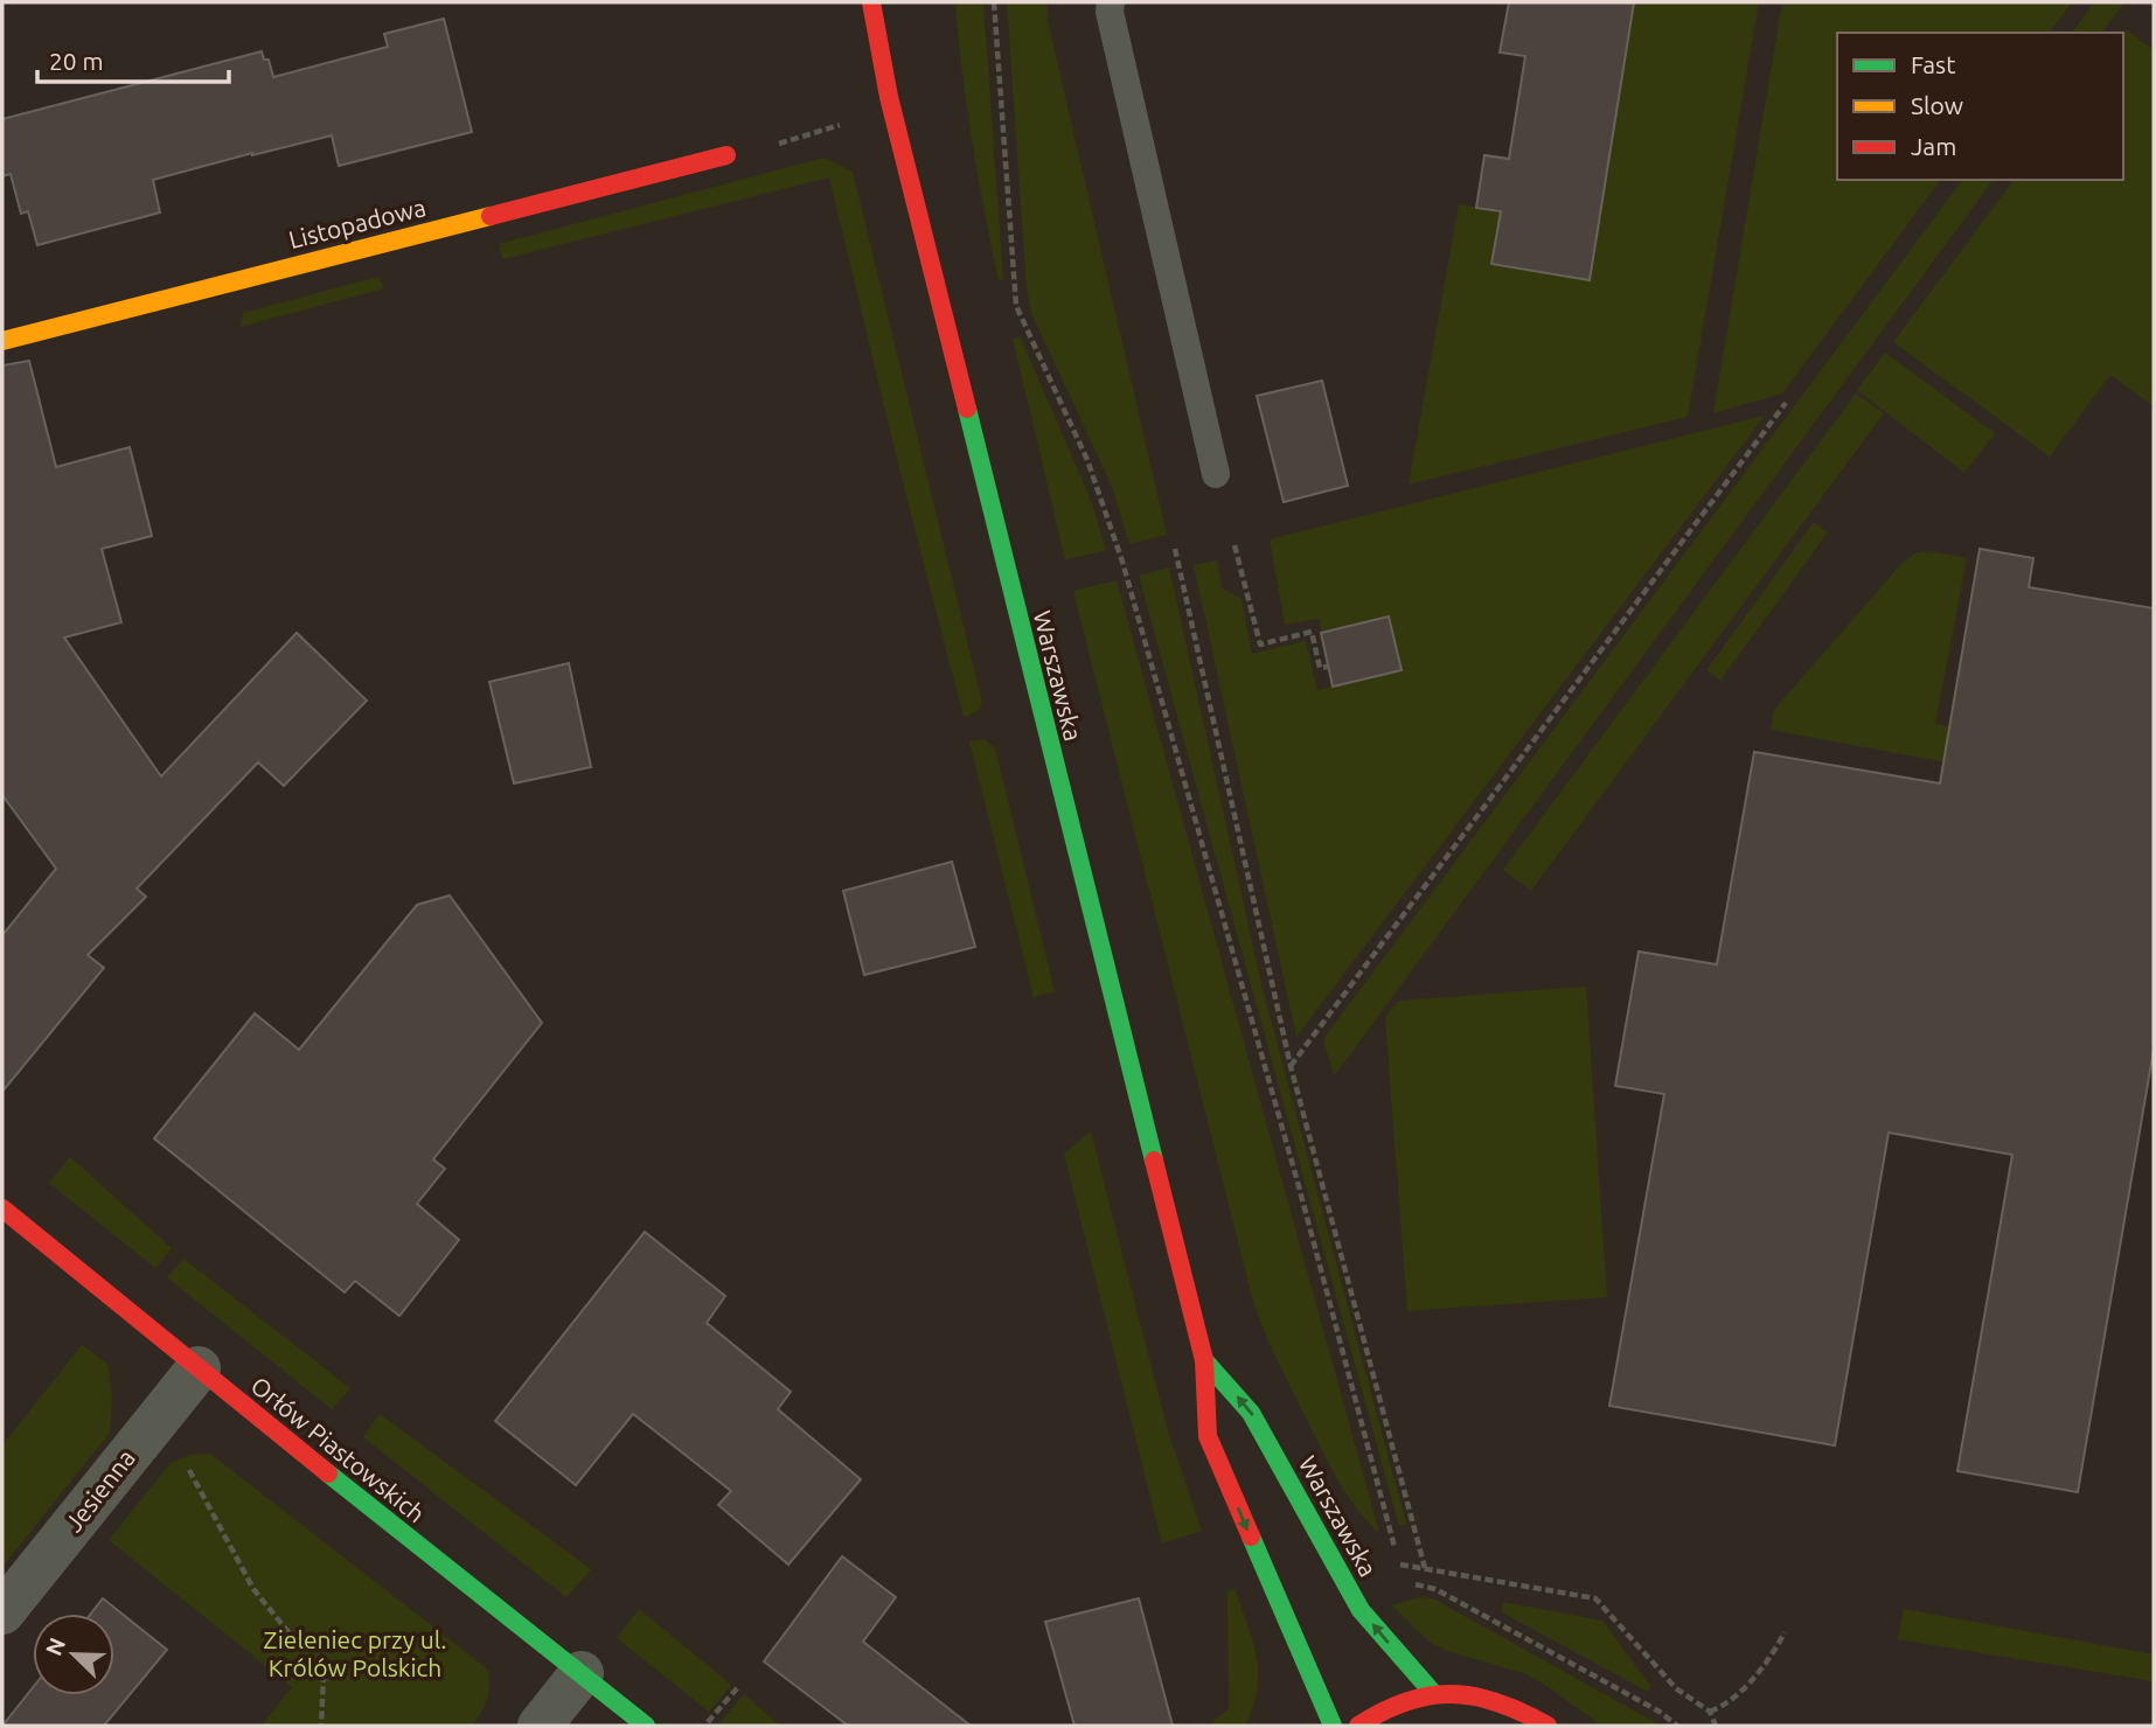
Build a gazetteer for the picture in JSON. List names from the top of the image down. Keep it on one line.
{"streets":{"street":["Listopadowa","Warszawska","Orłów Piastowskich","Jesienna"]},"crossings":[["Orłów Piastowskich","Jesienna"]],"parks":["Zieleniec przy ul. Królów Polskich"],"legend":["Fast","Slow","Jam"],"scale_bar":"20 m","north":"top left"}
